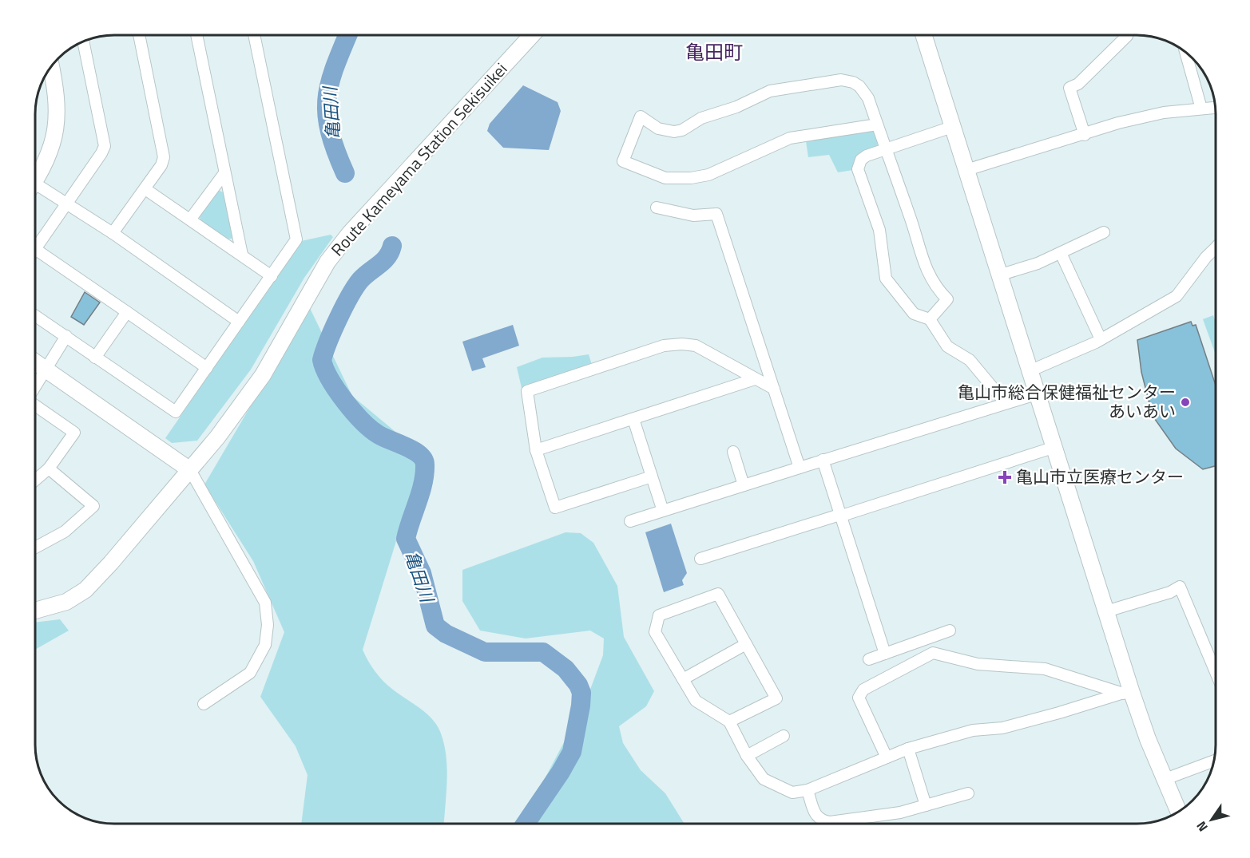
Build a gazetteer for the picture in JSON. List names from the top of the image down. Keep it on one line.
{"streets":{"street":["Route Kameyama Station Sekisuikei"]},"districts":["亀田町"],"water":["亀田川"],"places":{"other":["亀山市総合保健福祉センター あいあい"],"health":["亀山市立医療センター"]},"north":"bottom left"}
